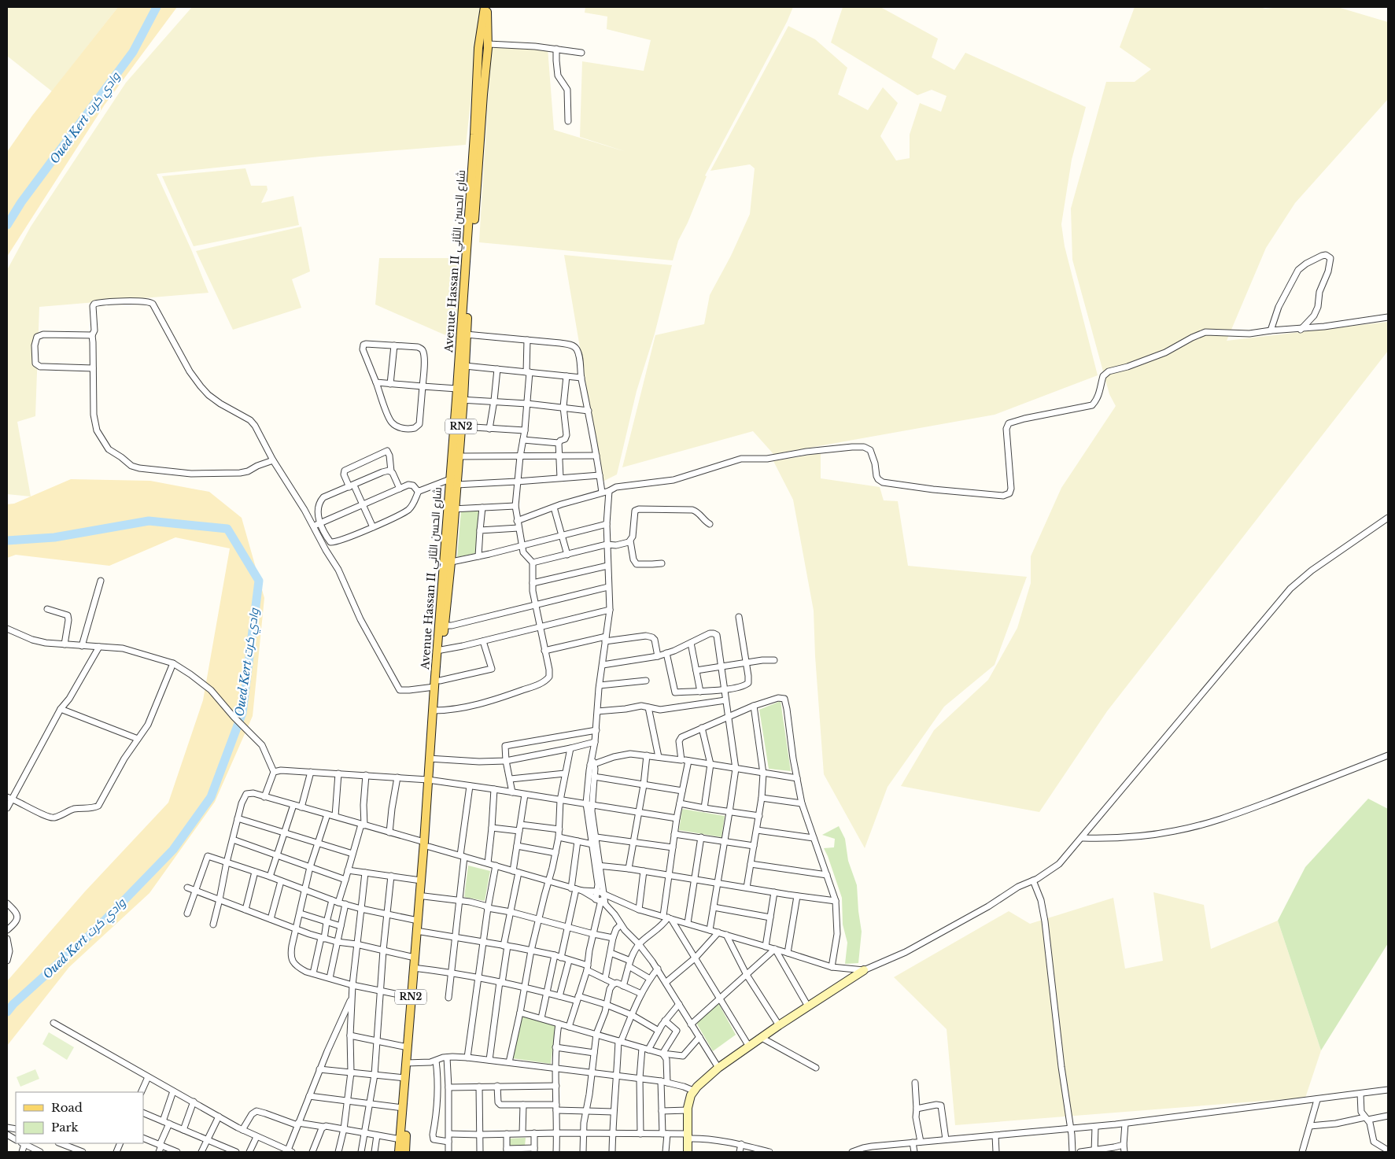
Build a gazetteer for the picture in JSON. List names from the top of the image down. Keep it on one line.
{"streets":{"main road":["Avenue Hassan II شارع الحسن الثاني","RN2"]},"water":["Oued Kert وادي كرت"],"legend":["Road","Park"]}
